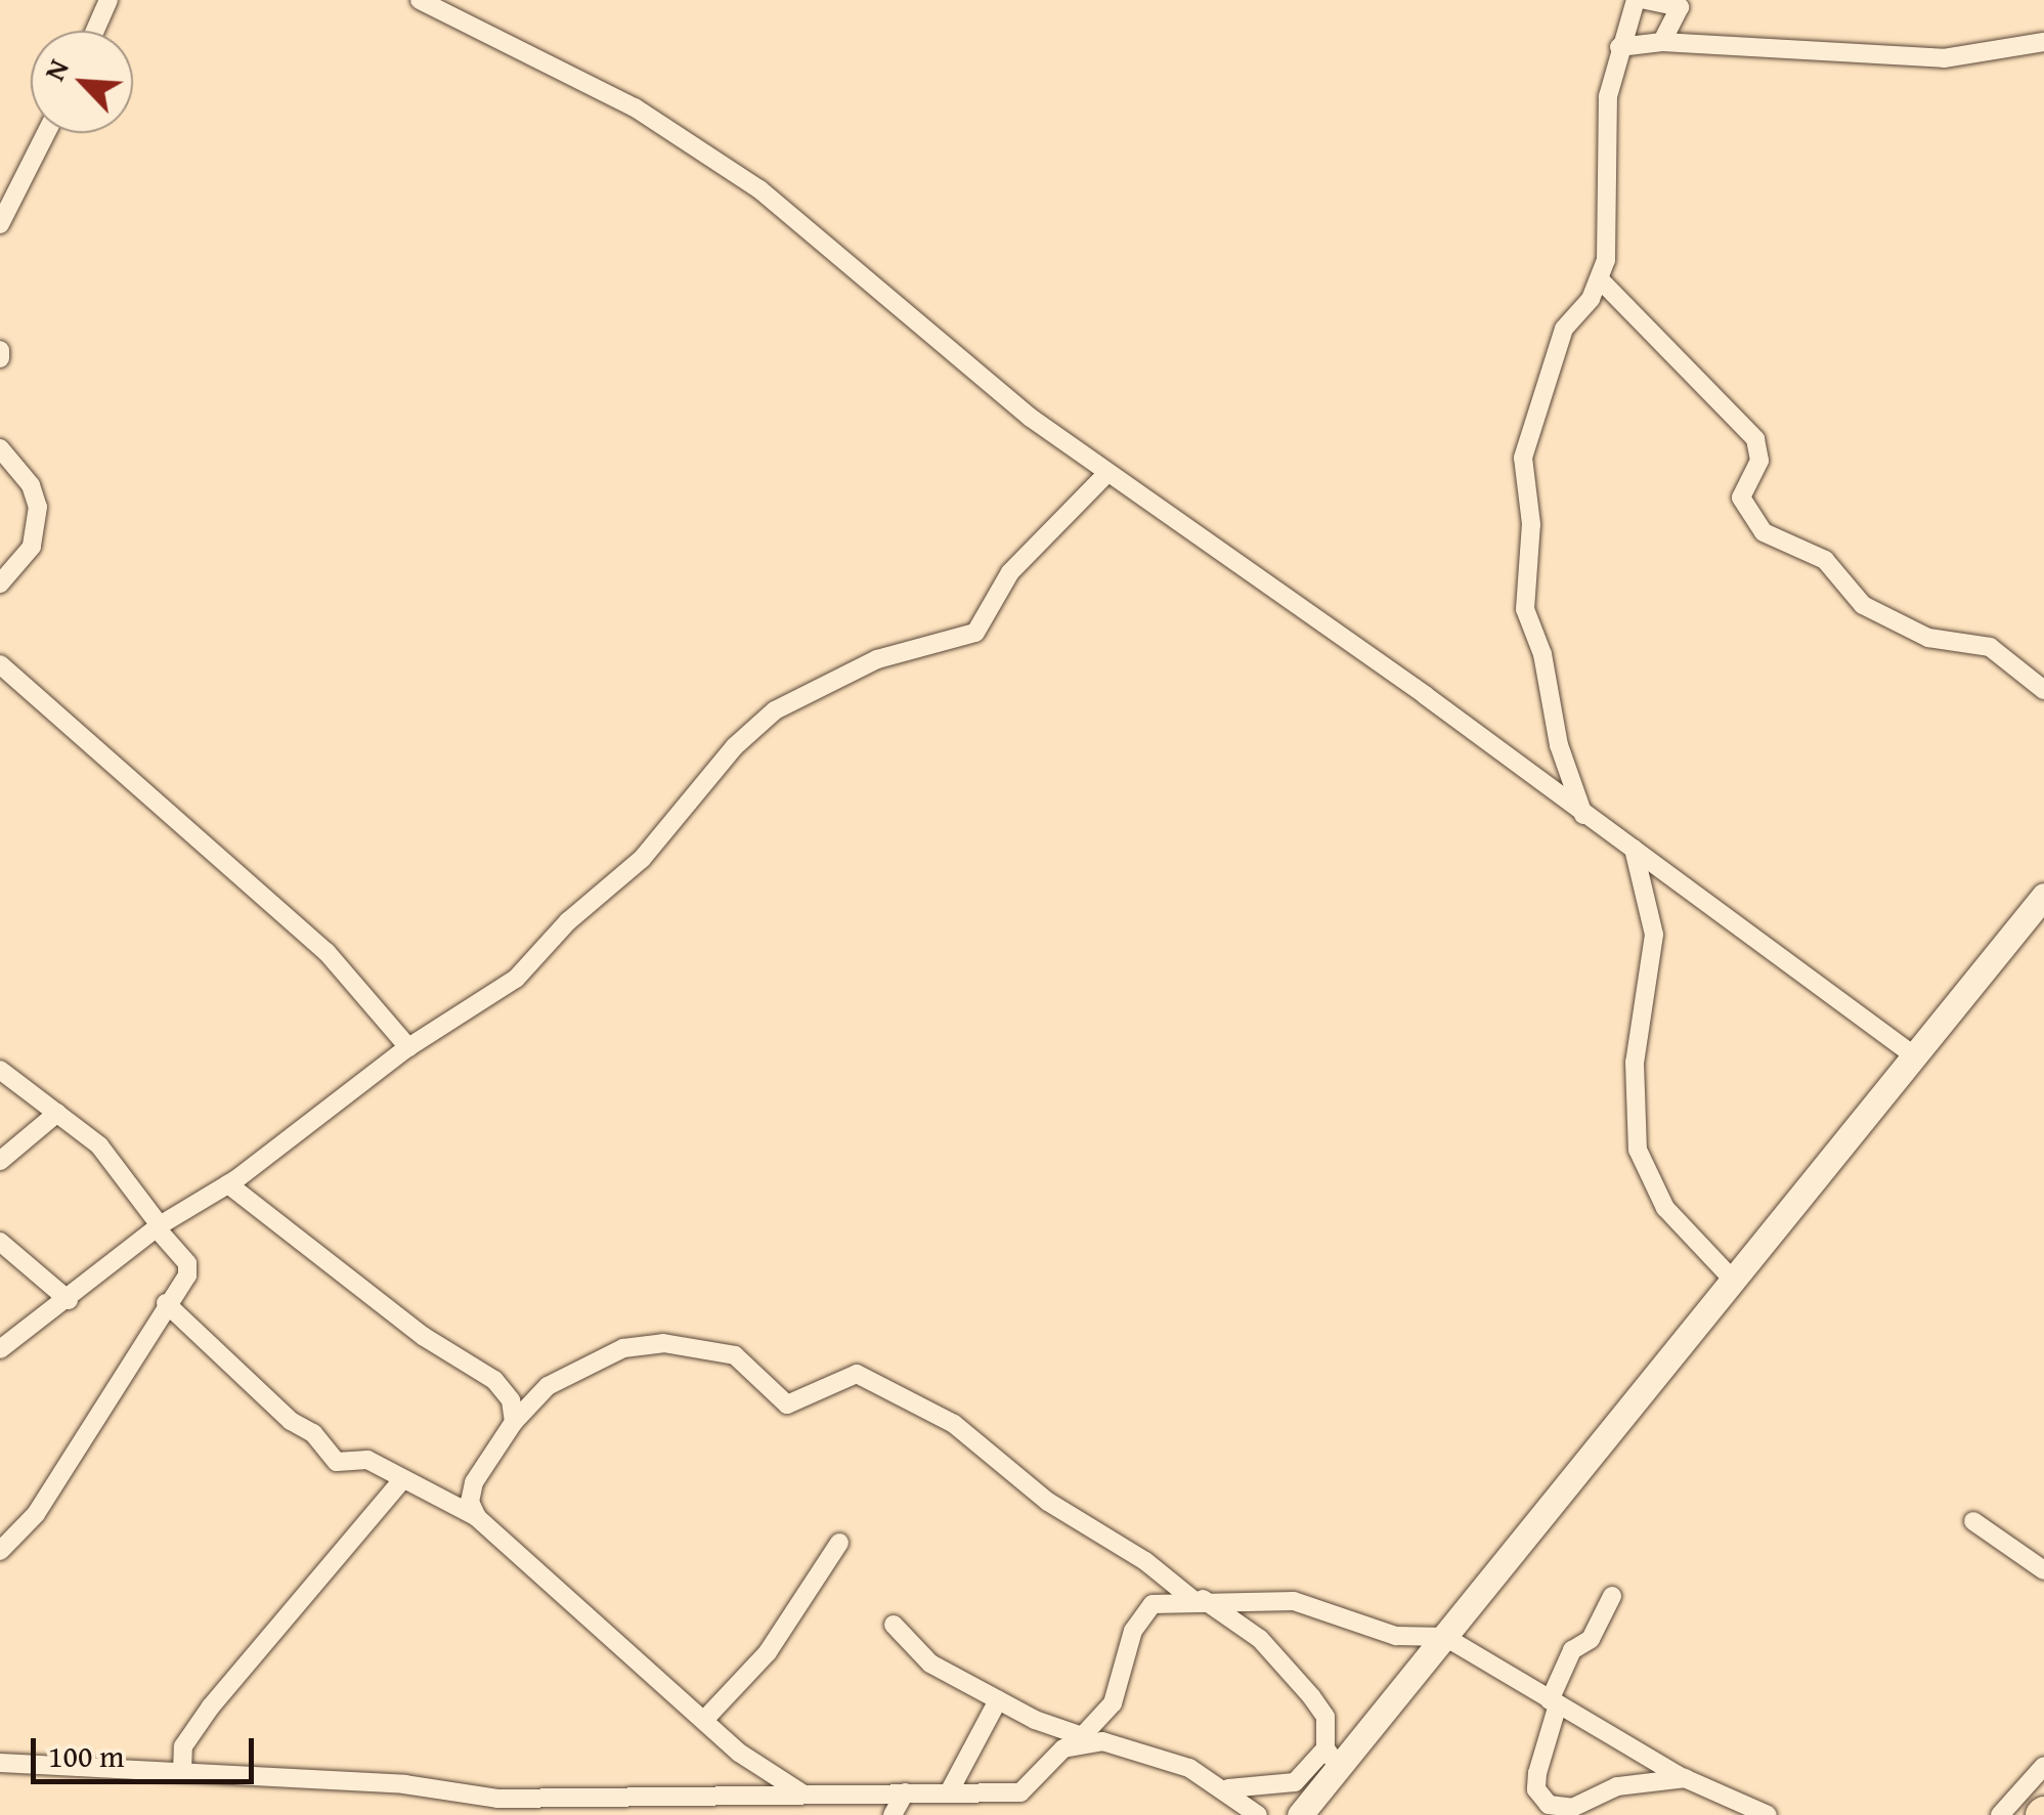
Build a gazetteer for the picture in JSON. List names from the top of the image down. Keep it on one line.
{"scale_bar":"100 m","north":"top left"}
